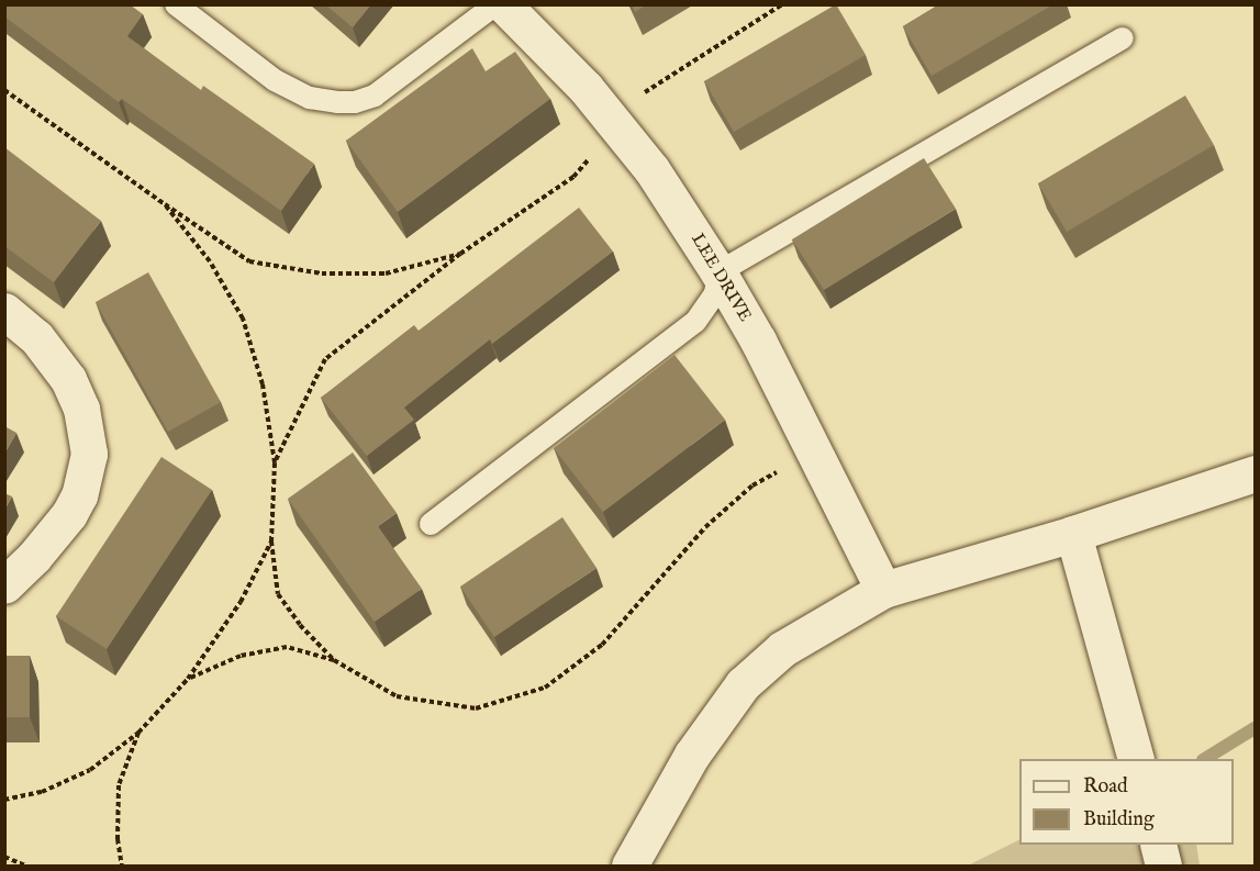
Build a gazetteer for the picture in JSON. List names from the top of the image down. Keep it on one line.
{"streets":{"street":["LEE DRIVE"]},"legend":["Road","Building"]}
